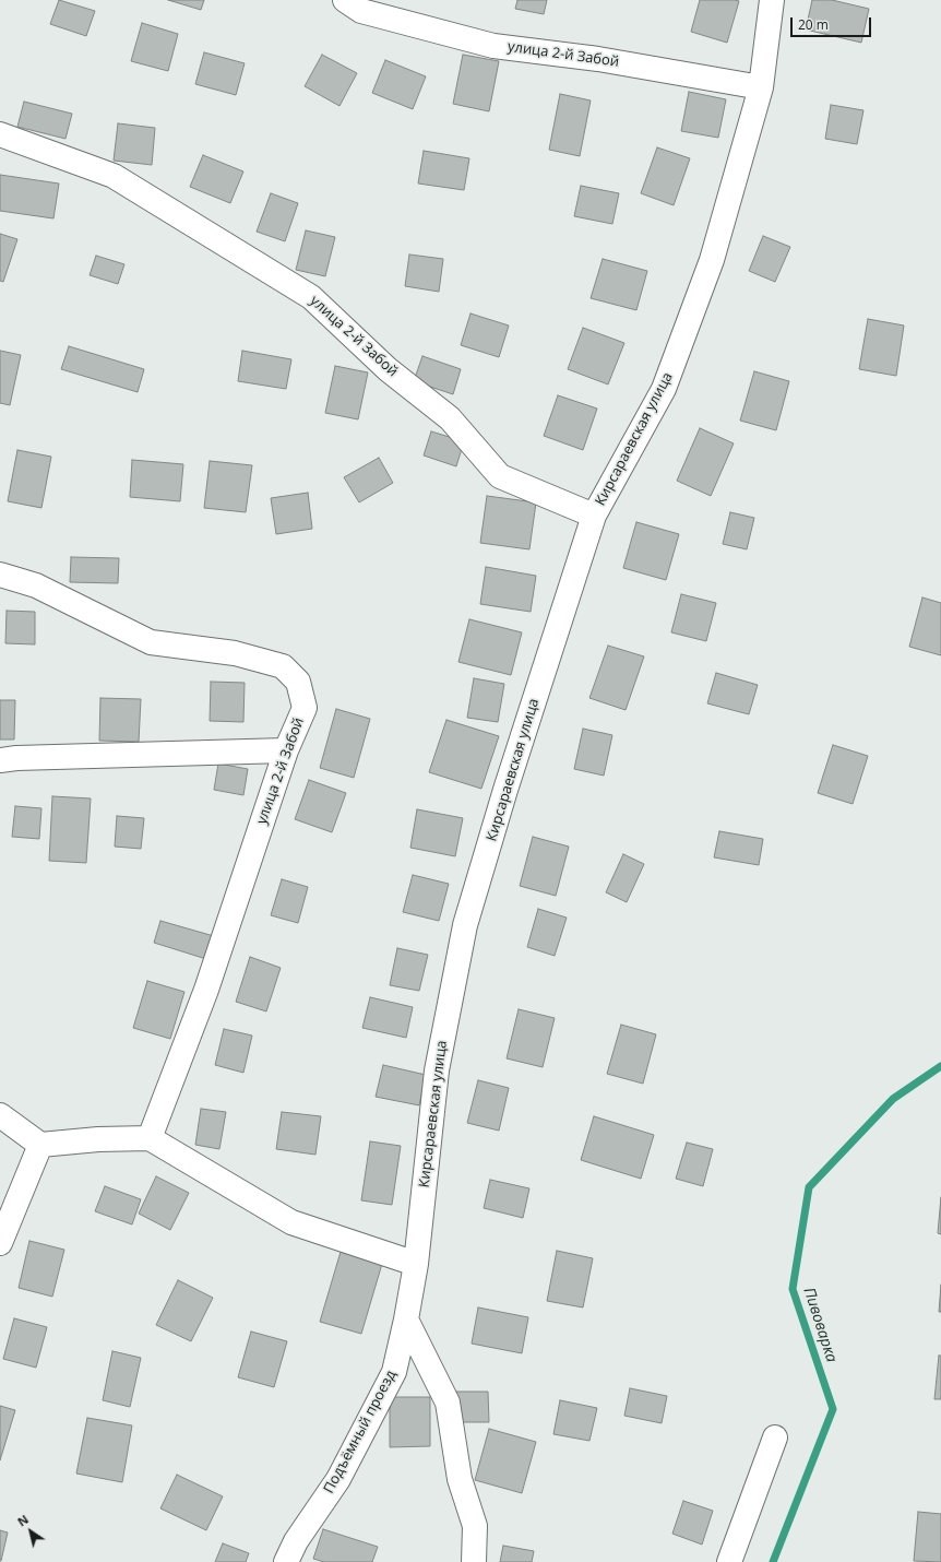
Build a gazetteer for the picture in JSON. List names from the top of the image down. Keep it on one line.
{"streets":{"street":["улица 2-й Забой","Кирсараевская улица","Подъёмный проезд"]},"crossings":[["улица 2-й Забой","Кирсараевская улица"],["Кирсараевская улица","Подъёмный проезд"]],"water":["Пивоварка"],"scale_bar":"20 m","north":"top left"}
